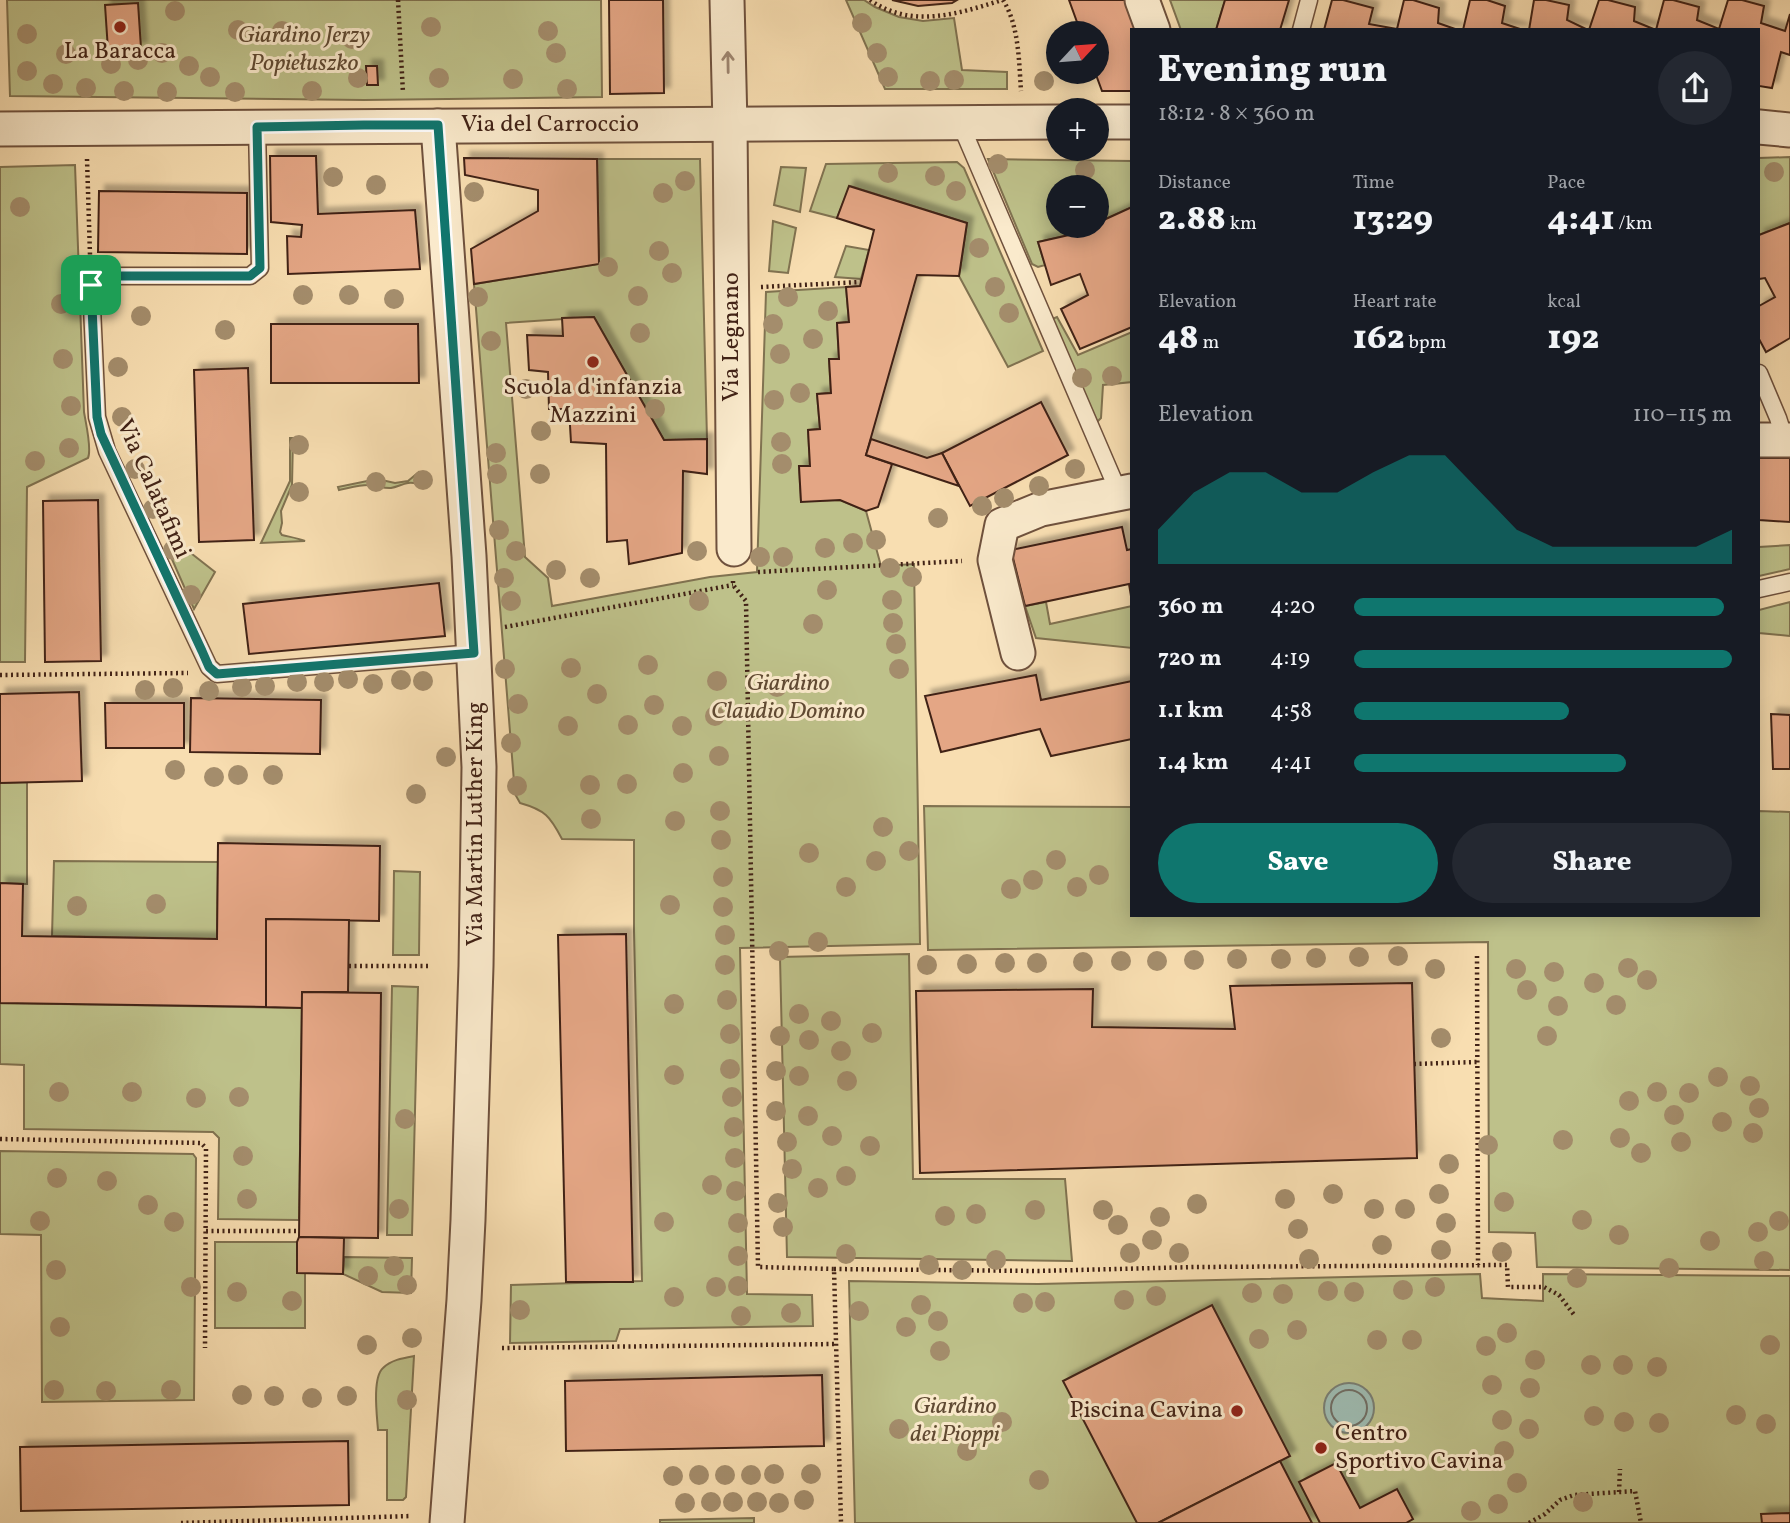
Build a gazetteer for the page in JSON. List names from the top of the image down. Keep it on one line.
{"streets":{"street":["Via del Carroccio","Via Legnano","Via Martin Luther King"],"lane":["Via Calatafimi"]},"crossings":[["Via del Carroccio","Via Legnano"],["Via del Carroccio","Via Martin Luther King"]],"parks":["Giardino Jerzy Popiełuszko","Giardino Claudio Domino","Giardino dei Pioppi"],"places":["La Baracca","Scuola d'infanzia Mazzini","Piscina Cavina","Centro Sportivo Cavina"],"north":"top right","page":{"map_buttons":["+","−"],"heading":["Evening run","18:12 · 8 × 360 m"],"stats":[["Distance","2.88 km"],["Time","13:29"],["Pace","4:41 /km"],["Elevation","48 m"],["Heart rate","162 bpm"],["kcal","192"]],"chart":["Elevation","110–115 m"],"list":[{"name":"360 m","note":"4:20"},{"name":"720 m","note":"4:19"},{"name":"1.1 km","note":"4:58"},{"name":"1.4 km","note":"4:41"}],"buttons":["Save","Share"]}}
